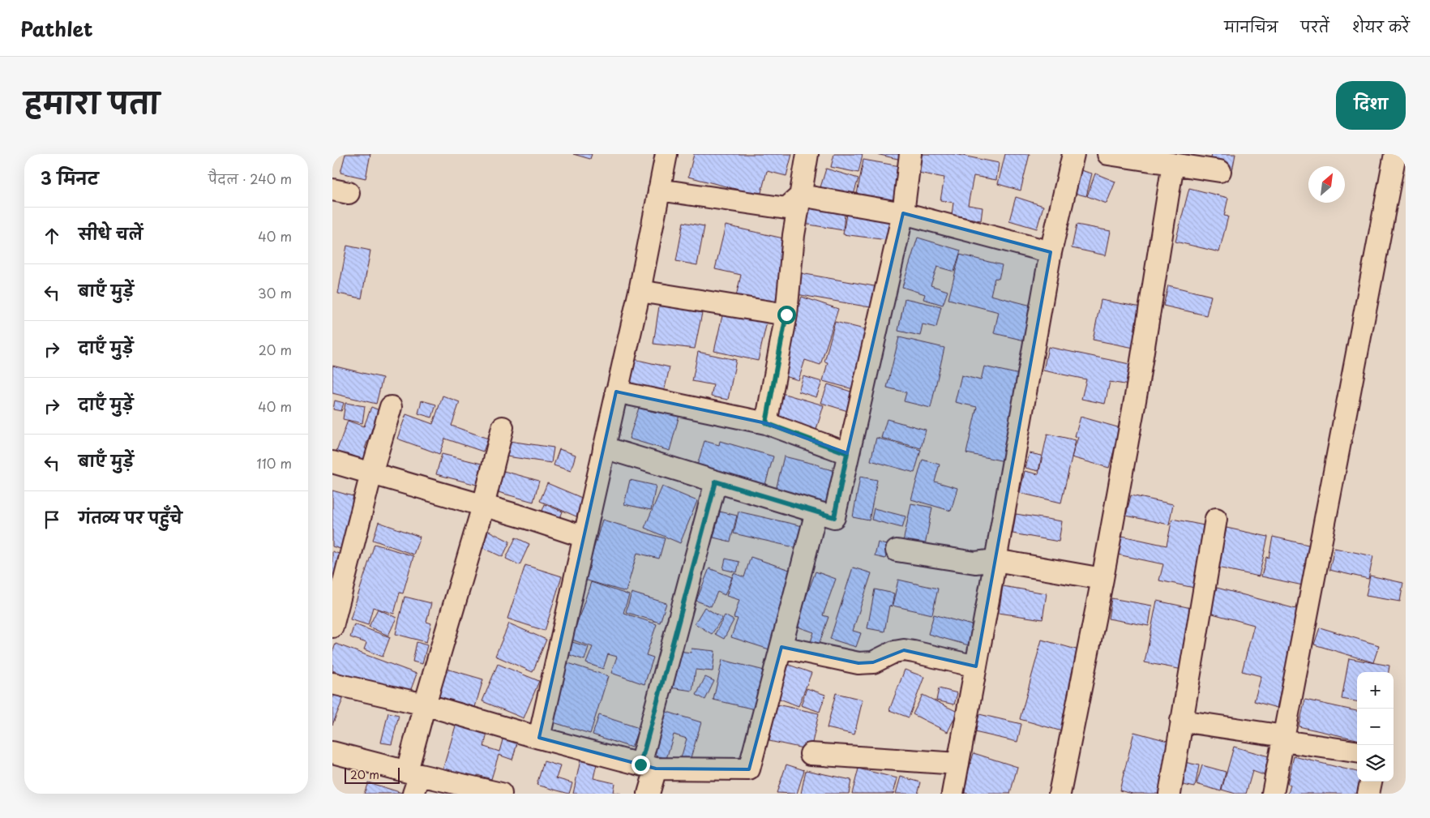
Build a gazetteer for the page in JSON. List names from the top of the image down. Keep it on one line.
{"scale_bar":"20 m","north":"top right","page":{"header":"Pathlet","nav":["मानचित्र","परतें","शेयर करें"],"title":"हमारा पता","buttons":"दिशा","heading":["3 मिनट","पैदल · 240 m"],"list":[["सीधे चलें","40 m"],["बाएँ मुड़ें","30 m"],["दाएँ मुड़ें","20 m"],["दाएँ मुड़ें","40 m"],["बाएँ मुड़ें","110 m"],"गंतव्य पर पहुँचे"],"map_buttons":["+","−"],"scale":"20 m"}}
